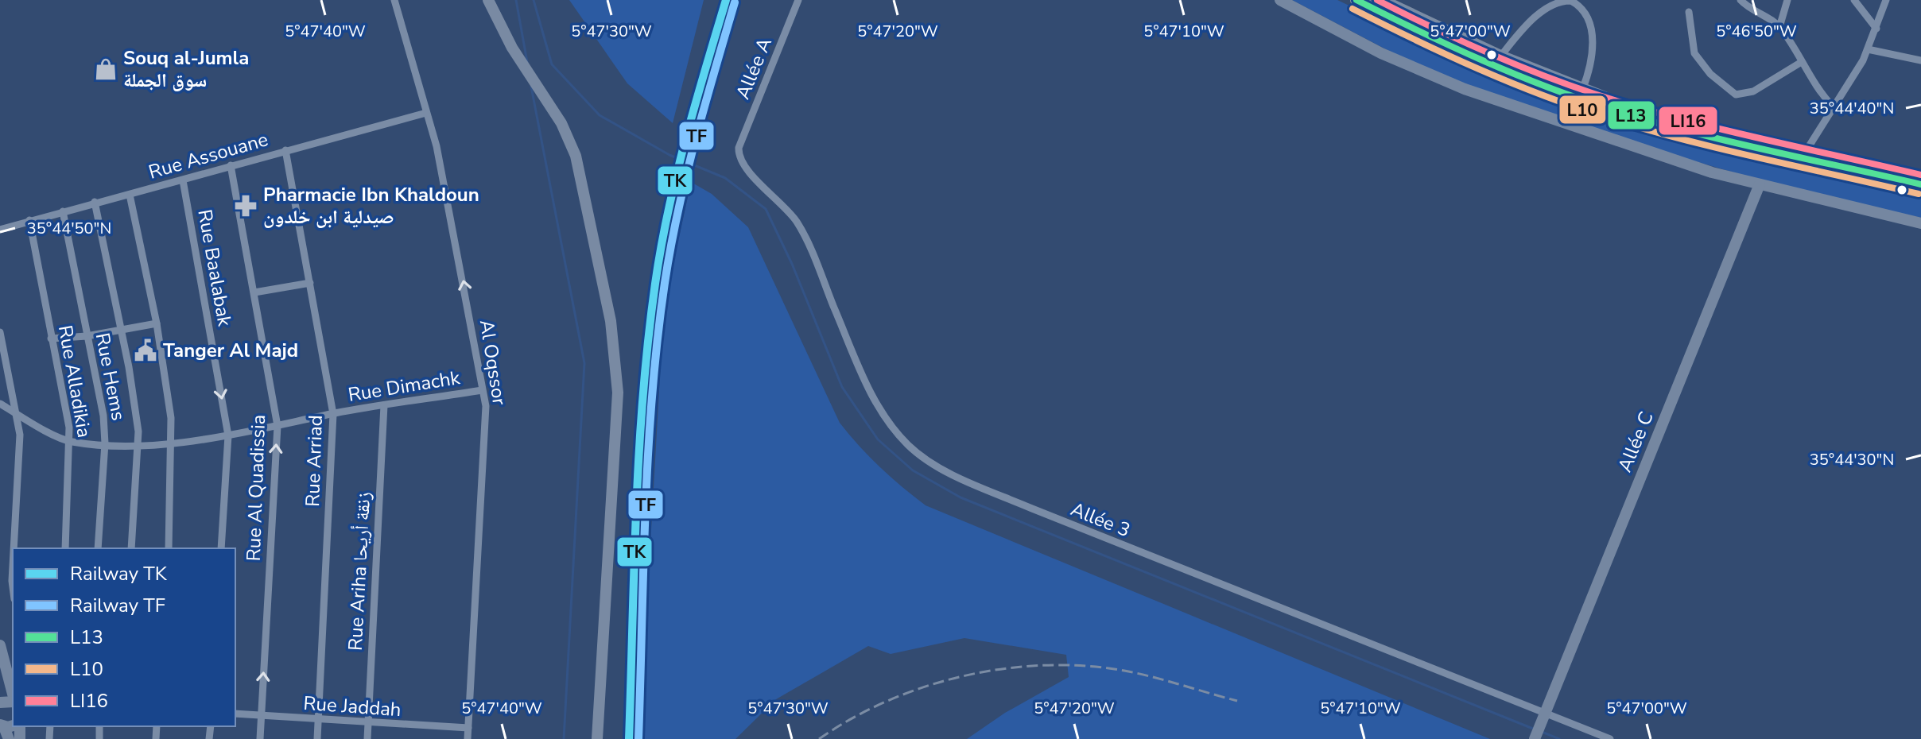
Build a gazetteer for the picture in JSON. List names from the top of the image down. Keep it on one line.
{"streets":{"street":["Allée A","Rue Assouane","Rue Baalabak","Al Oqssor","Rue Hems","Rue Alladikia","Rue Dimachk","Allée C","Rue Arriad","Rue Al Quadissia","Allée 3","Rue Ariha زنقة أريحا","Rue Jaddah"]},"crossings":[["Allée A","Allée 3"],["Rue Assouane","Rue Baalabak"],["Rue Assouane","Al Oqssor"],["Rue Assouane","Rue Hems"],["Rue Assouane","Rue Alladikia"],["Rue Assouane","Rue Arriad"],["Rue Assouane","Rue Al Quadissia"],["Rue Baalabak","Rue Dimachk"],["Al Oqssor","Rue Dimachk"],["Al Oqssor","Rue Jaddah"],["Rue Hems","Rue Dimachk"],["Rue Alladikia","Rue Dimachk"],["Rue Dimachk","Rue Arriad"],["Rue Dimachk","Rue Al Quadissia"],["Rue Dimachk","Rue Ariha زنقة أريحا"],["Allée C","Allée 3"],["Rue Arriad","Rue Jaddah"],["Rue Al Quadissia","Rue Jaddah"],["Rue Ariha زنقة أريحا","Rue Jaddah"]],"one_way":["Al Oqssor","Rue Al Quadissia"],"places":{"shop":["Souq al-Jumla سوق الجملة"],"pharmacy":["Pharmacie Ibn Khaldoun صيدلية ابن خلدون"],"public building":["Tanger Al Majd"]},"lines":["rail line TK","transit line L13","transit line LI16","rail line TF","transit line L10"],"legend":["Railway TK","Railway TF","L13","L10","LI16"],"coordinates":["5°46'50\"W","5°47'40\"W","5°47'30\"W","5°47'20\"W","5°47'10\"W","5°47'00\"W","35°44'40\"N","35°44'50\"N","35°44'30\"N"]}
